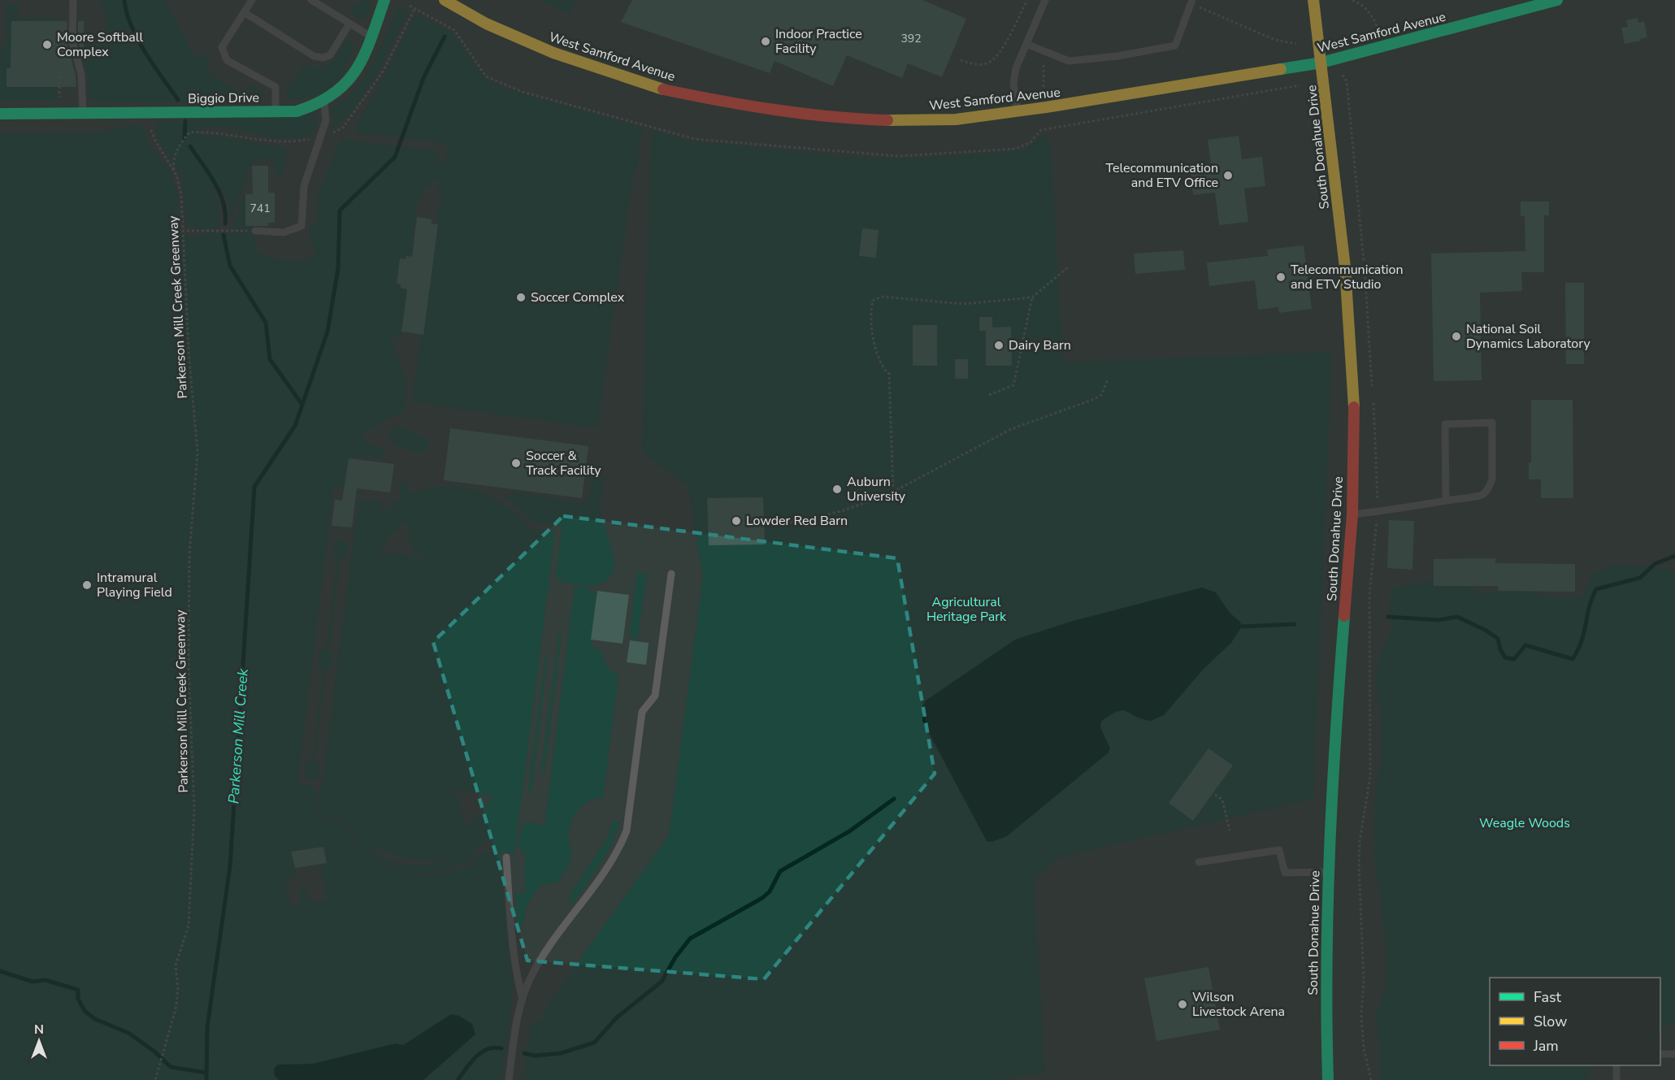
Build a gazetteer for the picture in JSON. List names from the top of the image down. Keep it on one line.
{"streets":{"street":["West Samford Avenue","Biggio Drive","South Donahue Drive"],"path":["Parkerson Mill Creek Greenway"]},"crossings":[["West Samford Avenue","South Donahue Drive"],["Biggio Drive","Parkerson Mill Creek Greenway"]],"water":["Parkerson Mill Creek"],"parks":["Agricultural Heritage Park","Weagle Woods"],"places":["Indoor Practice Facility","Moore Softball Complex","Telecommunication and ETV Office","Telecommunication and ETV Studio","Soccer Complex","National Soil Dynamics Laboratory","Dairy Barn","Soccer & Track Facility","Auburn University","Lowder Red Barn","Intramural Playing Field","Wilson Livestock Arena"],"house_numbers":["392","741"],"legend":["Fast","Slow","Jam"],"north":"top"}
